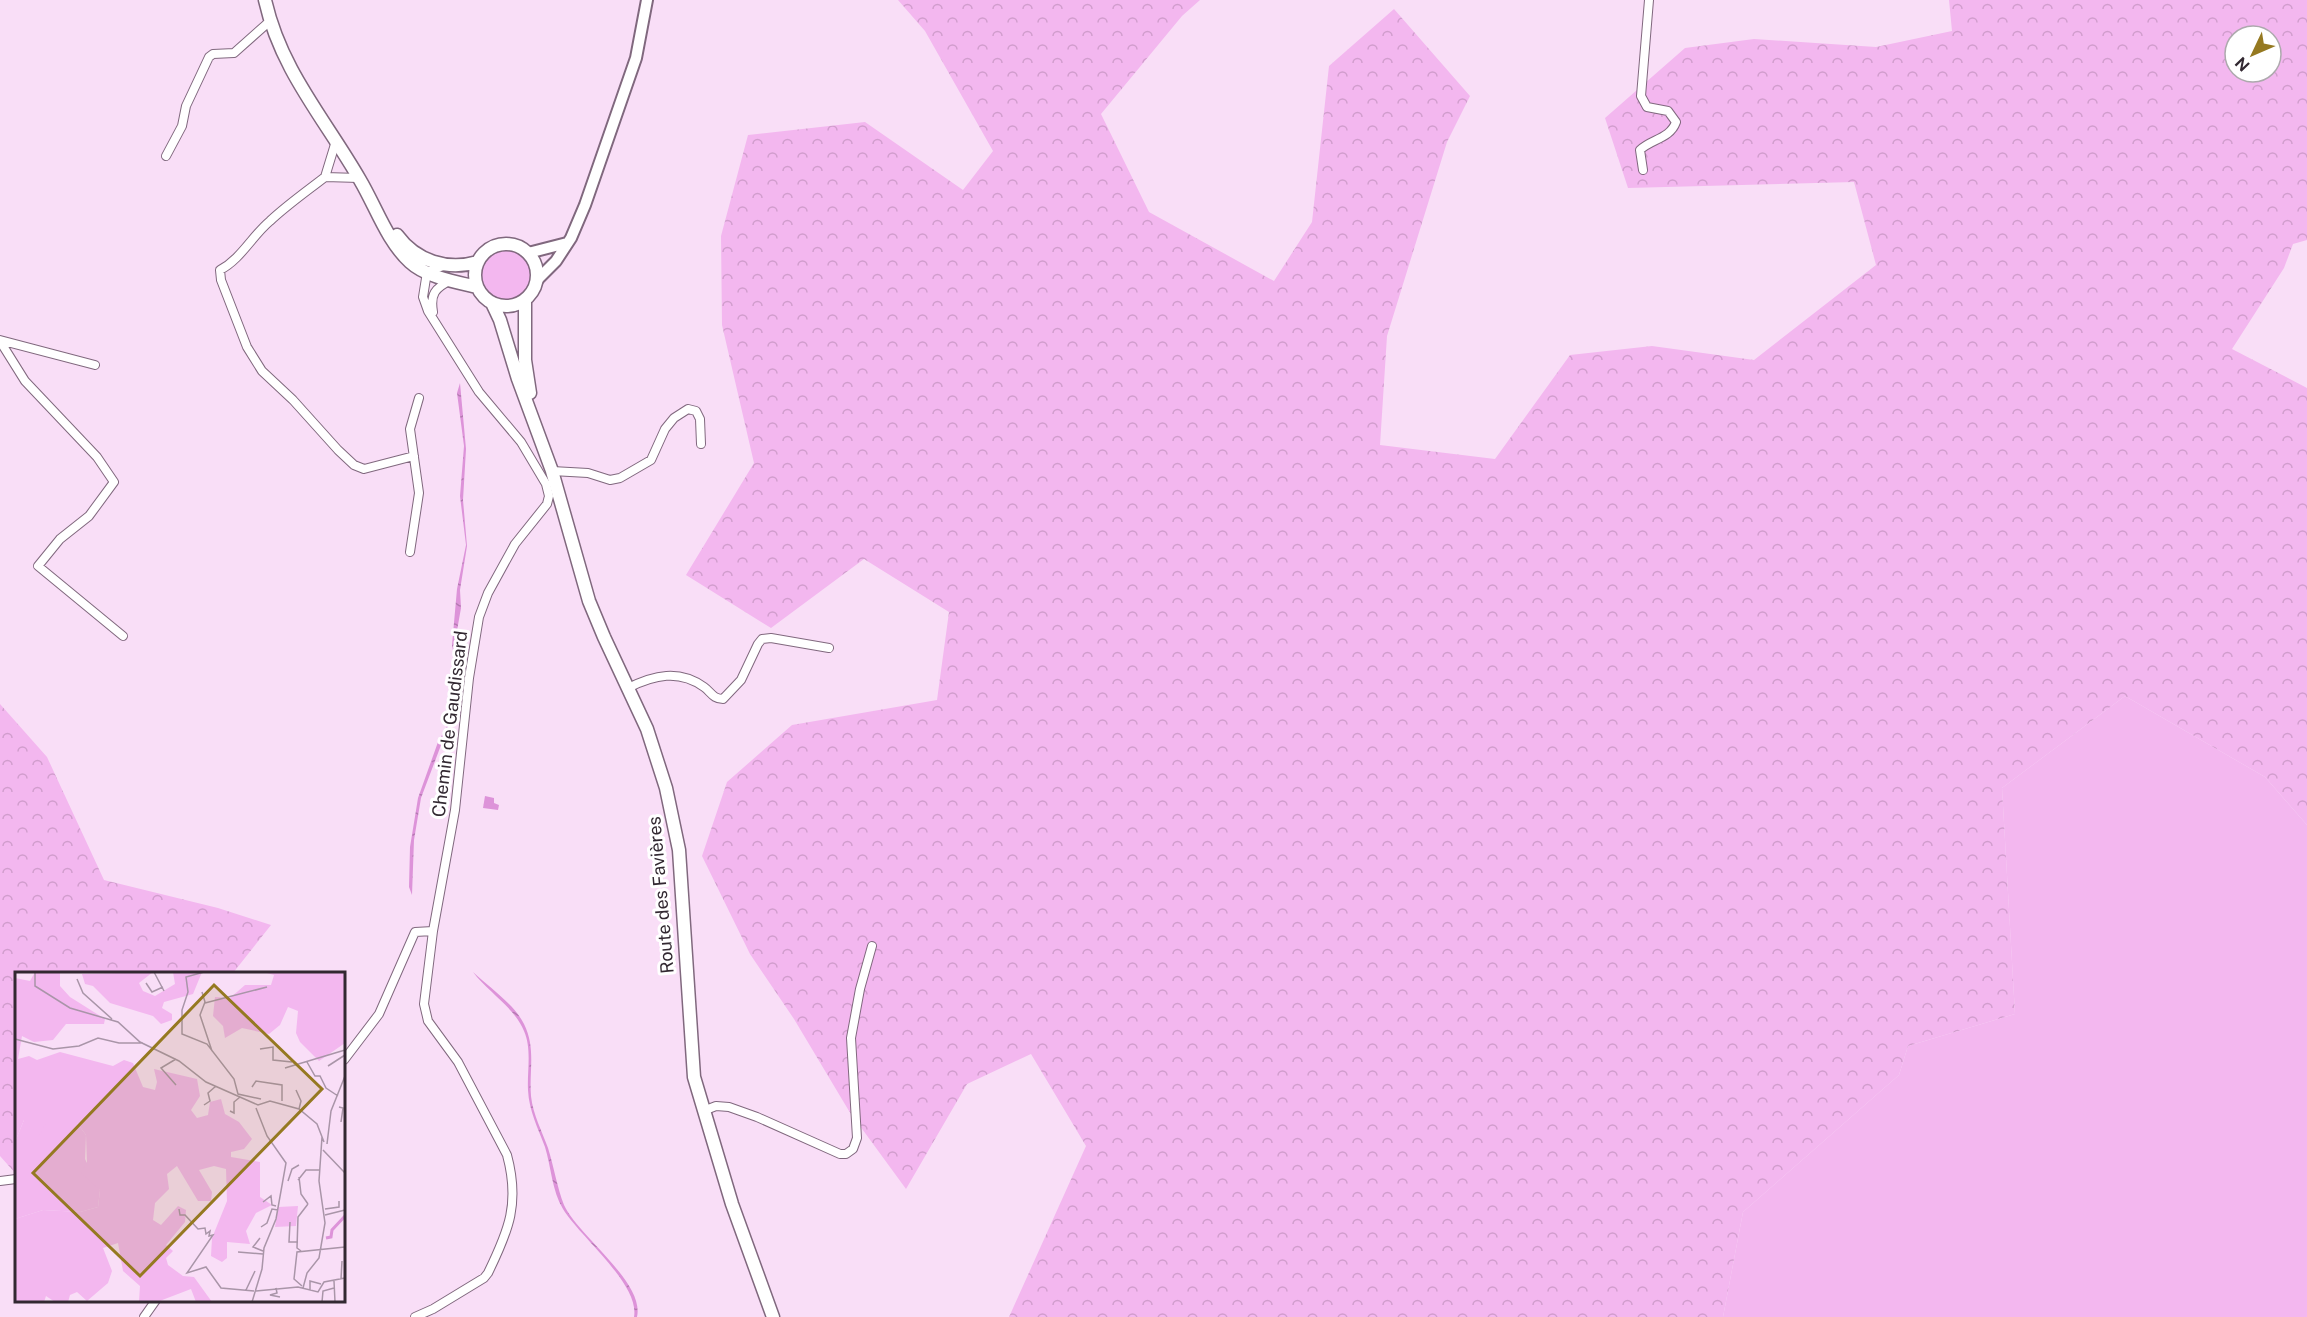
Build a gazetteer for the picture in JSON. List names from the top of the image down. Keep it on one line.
{"streets":{"main road":["Route des Favières"],"street":["Chemin de Gaudissard"]},"north":"bottom left"}
